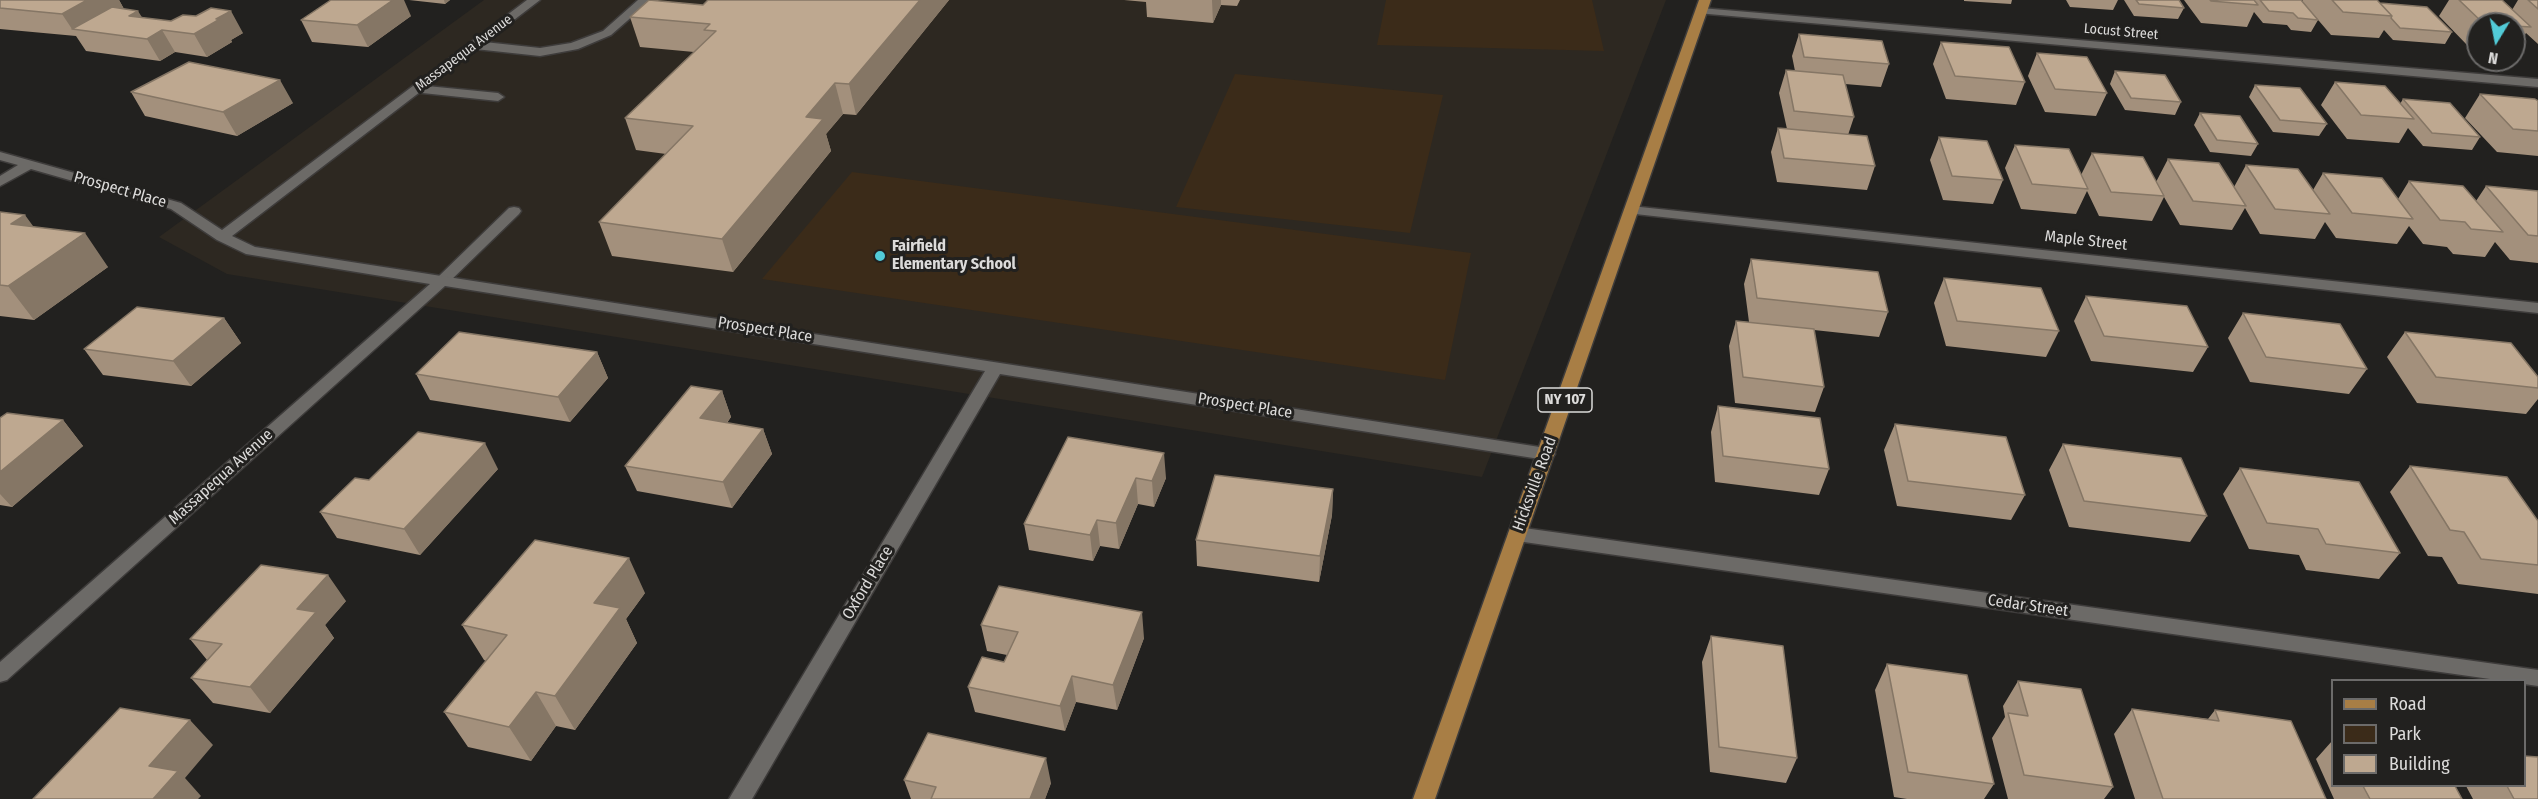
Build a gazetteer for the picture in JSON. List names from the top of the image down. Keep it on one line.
{"streets":{"main road":["NY 107","Hicksville Road"],"street":["Locust Street","Massapequa Avenue","Prospect Place","Maple Street","Oxford Place","Cedar Street"]},"crossings":[["Locust Street","Hicksville Road"],["Massapequa Avenue","Prospect Place"],["Prospect Place","Hicksville Road"],["Prospect Place","Oxford Place"],["Maple Street","Hicksville Road"],["Hicksville Road","Cedar Street"]],"places":["Fairfield Elementary School"],"legend":["Road","Park","Building"],"north":"bottom"}
